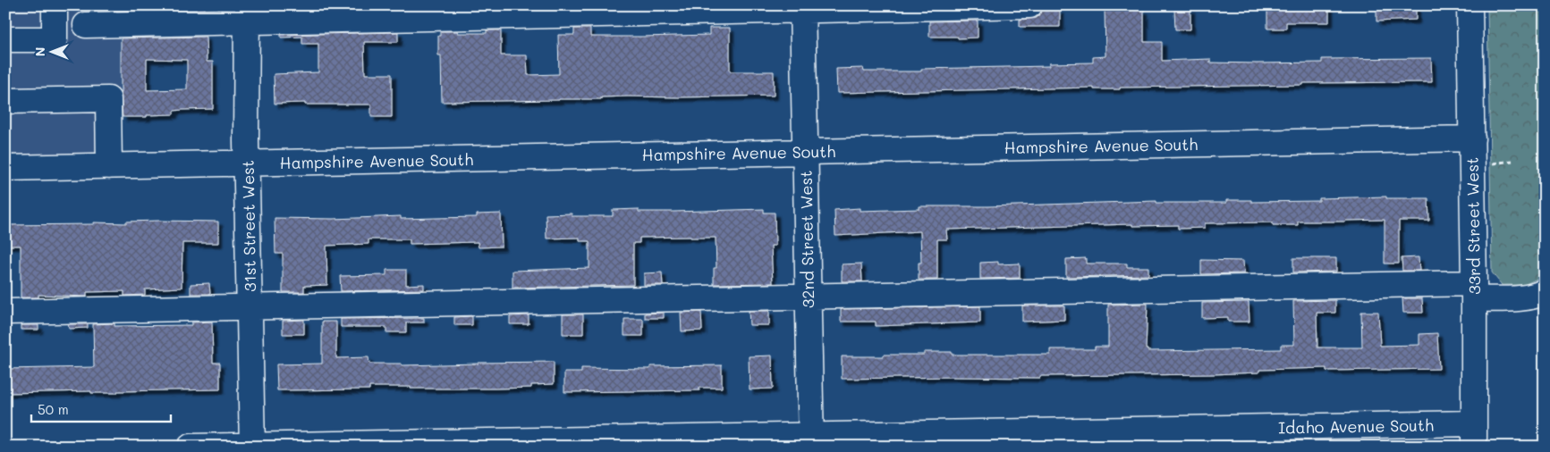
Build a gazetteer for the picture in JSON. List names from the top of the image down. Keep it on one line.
{"streets":{"street":["Hampshire Avenue South","31st Street West","33rd Street West","32nd Street West","Idaho Avenue South"]},"crossings":[["Hampshire Avenue South","31st Street West"],["Hampshire Avenue South","33rd Street West"],["Hampshire Avenue South","32nd Street West"],["31st Street West","Idaho Avenue South"],["33rd Street West","Idaho Avenue South"],["32nd Street West","Idaho Avenue South"]],"scale_bar":"50 m","north":"left"}
